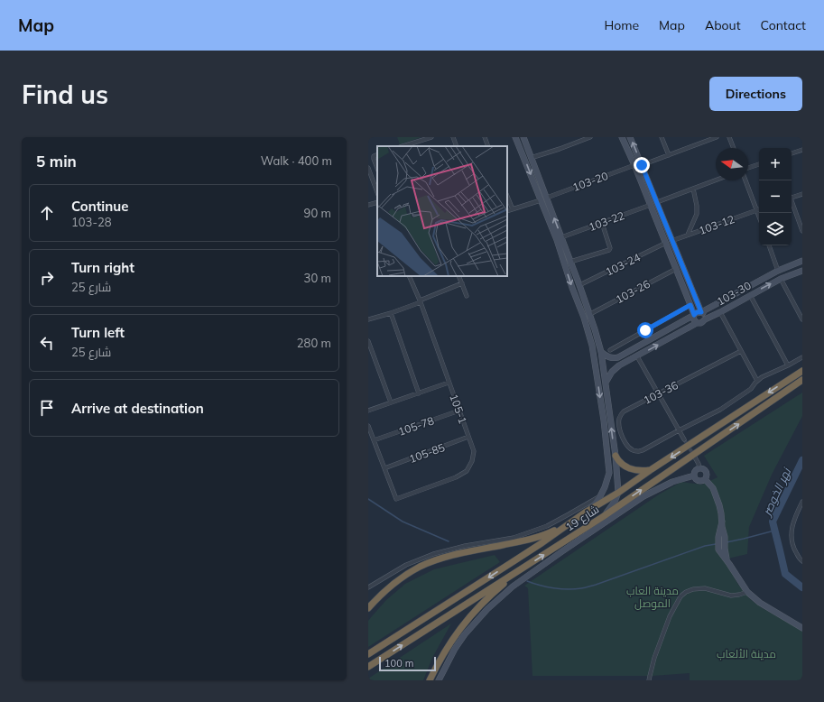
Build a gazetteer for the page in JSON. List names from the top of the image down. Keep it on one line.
{"streets":{"highway":["شارع 19"],"main road":["103-30"],"street":["103-20","103-22","103-12","103-24","103-26","103-36","105-1","105-78","105-85"]},"crossings":[["105-1","105-78"],["105-1","105-85"]],"water":["نهر الخوصر"],"parks":["مدينة العاب الموصل","مدينة الألعاب"],"scale_bar":"100 m","north":"left","page":{"header":"Map","nav":["Home","Map","About","Contact"],"buttons":"Directions","title":"Find us","heading":["5 min","Walk · 400 m"],"map_buttons":["+","−"],"list":[["Continue","103-28","90 m"],["Turn right","شارع 25","30 m"],["Turn left","شارع 25","280 m"],"Arrive at destination"],"scale":"100 m"}}
